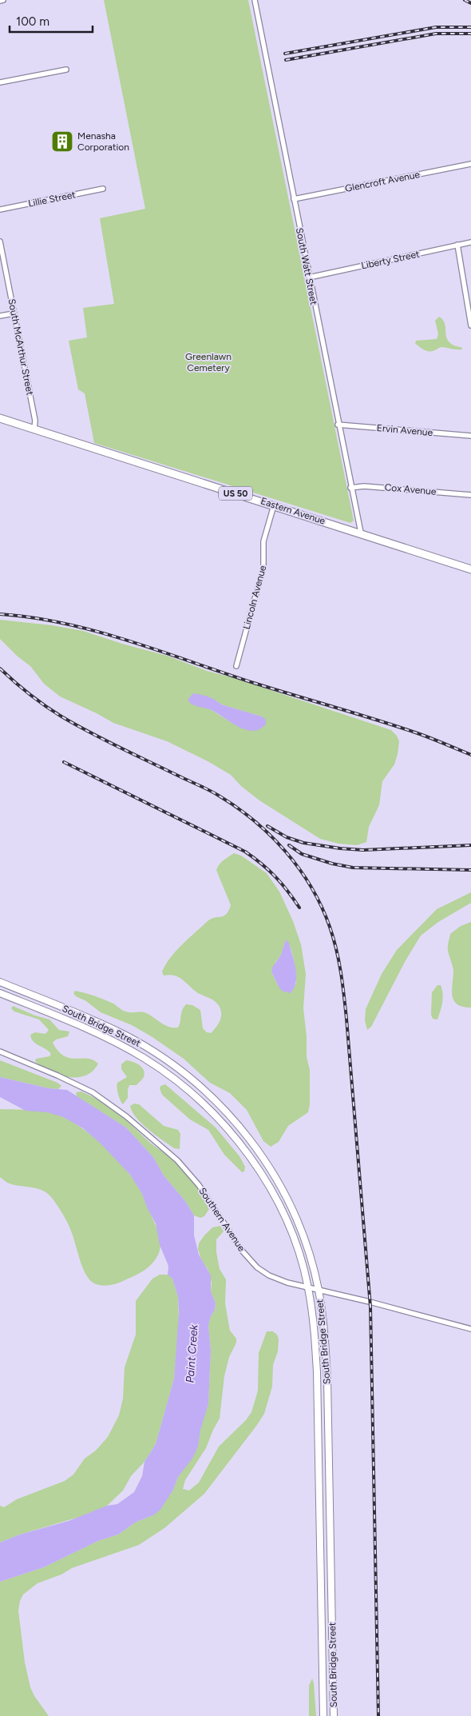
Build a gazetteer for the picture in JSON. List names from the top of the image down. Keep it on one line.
{"streets":{"main road":["US 50","Eastern Avenue","South Bridge Street"],"street":["Glencroft Avenue","Lillie Street","Liberty Street","South Watt Street","South McArthur Street","Ervin Avenue","Cox Avenue","Lincoln Avenue","Southern Avenue"]},"crossings":[["Glencroft Avenue","South Watt Street"],["Liberty Street","South Watt Street"],["South Watt Street","Ervin Avenue"],["South Watt Street","Cox Avenue"],["South Watt Street","Eastern Avenue"],["South McArthur Street","Eastern Avenue"],["Eastern Avenue","Lincoln Avenue"],["South Bridge Street","Southern Avenue"]],"water":["Paint Creek"],"parks":["Greenlawn Cemetery"],"places":{"building":["Menasha Corporation"]},"scale_bar":"100 m"}
